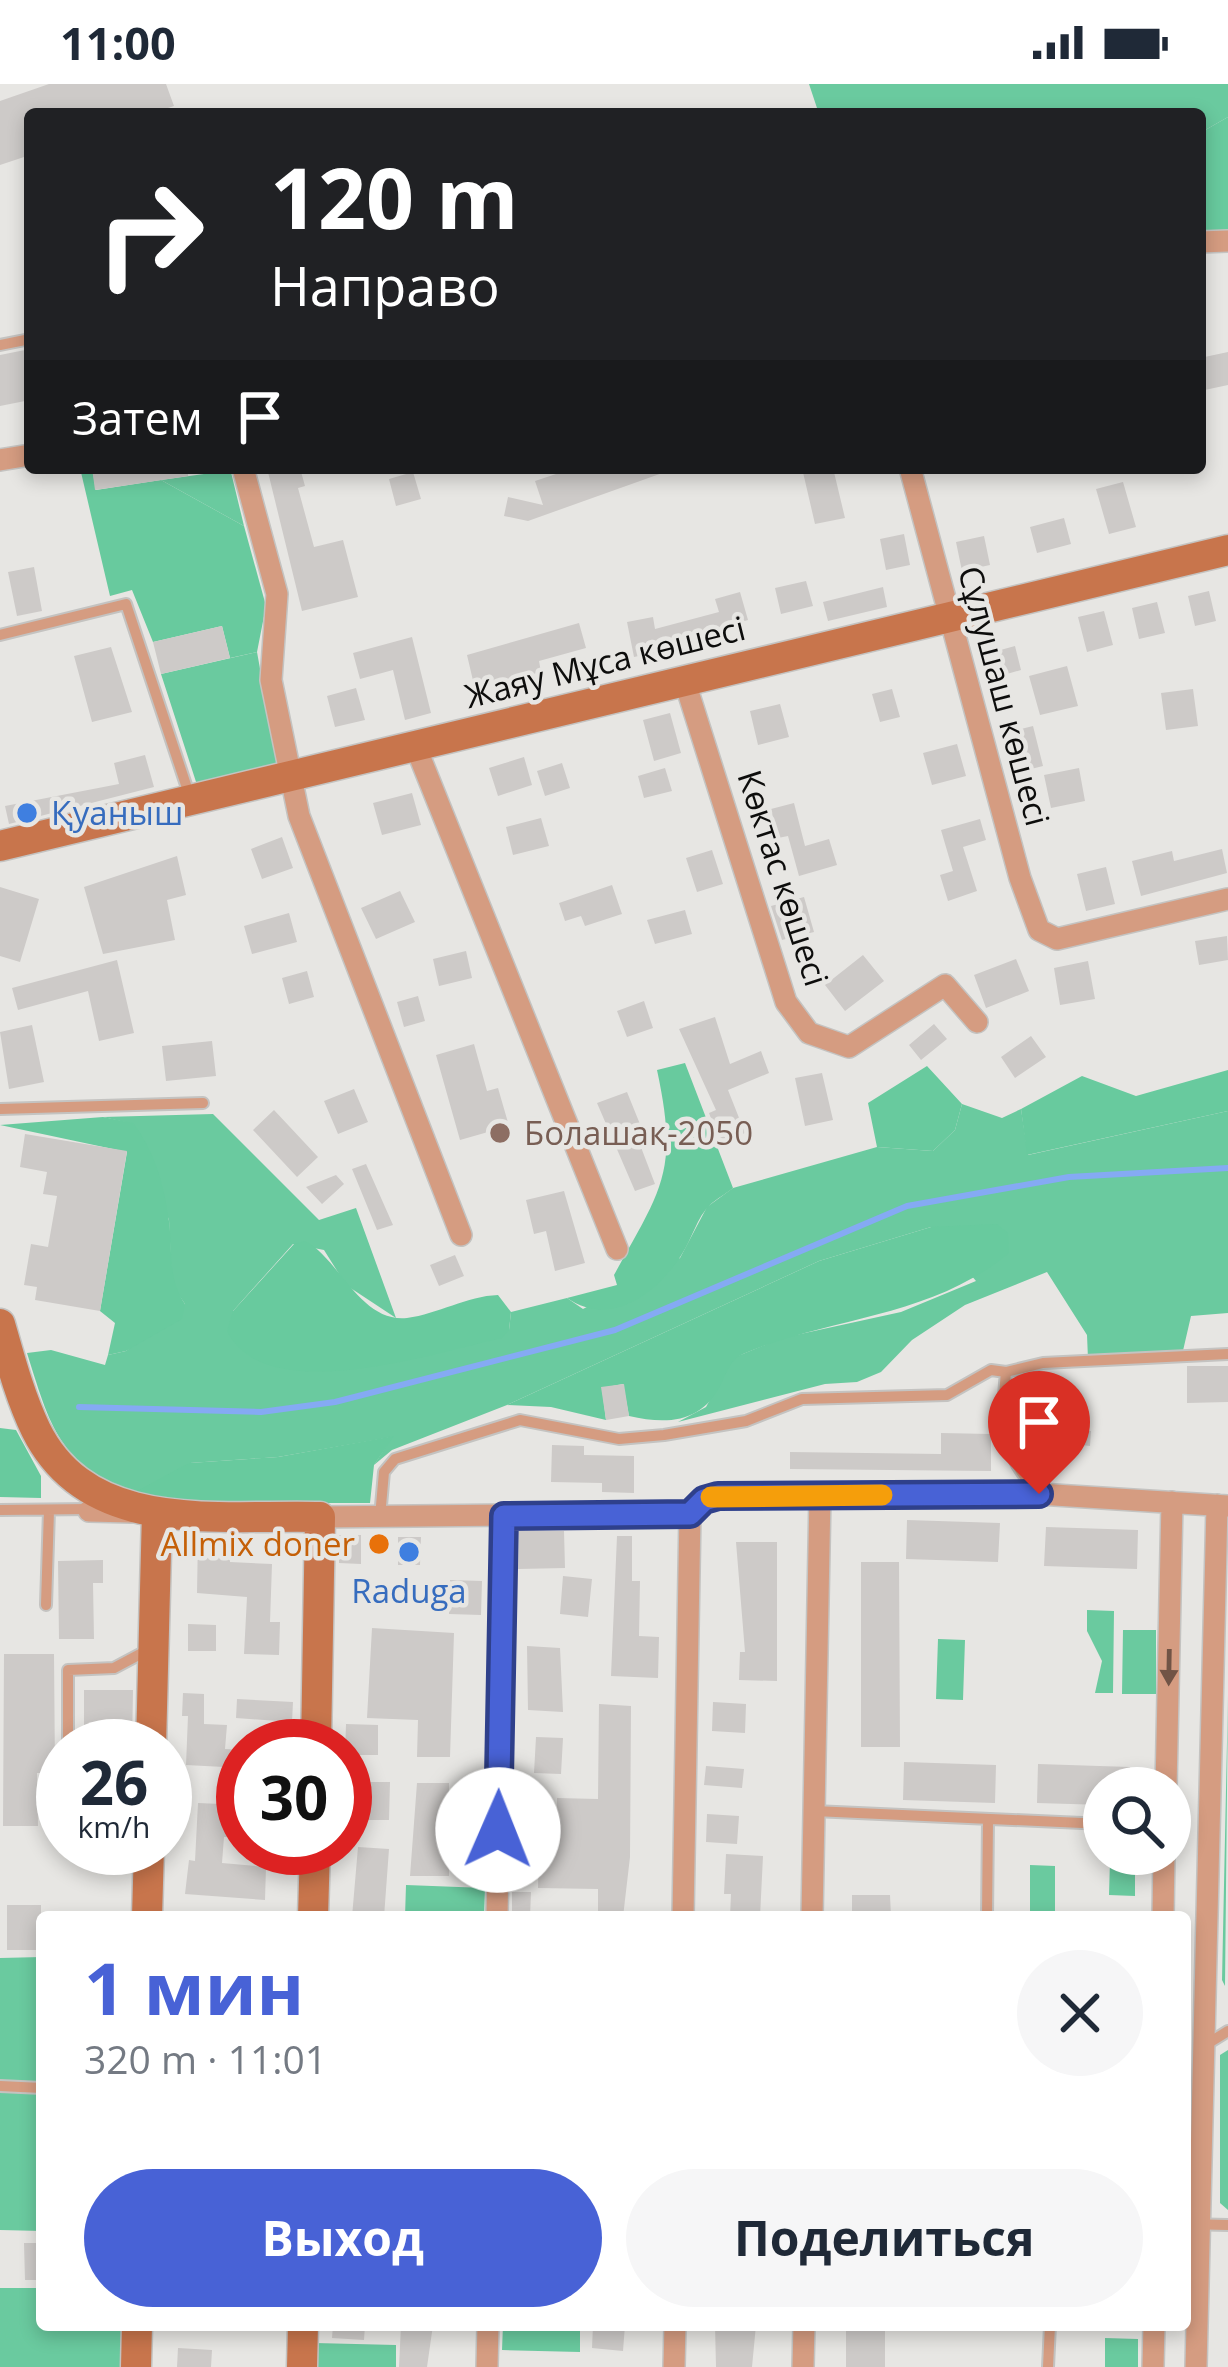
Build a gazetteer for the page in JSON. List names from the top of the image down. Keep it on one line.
{"streets":{"street":["Жаяу Мұса көшесі","Сұлушаш көшесі","Көктас көшесі"]},"crossings":[["Жаяу Мұса көшесі","Сұлушаш көшесі"],["Жаяу Мұса көшесі","Көктас көшесі"]],"places":["Қуаныш","Болашақ-2050","Allmix doner","Raduga"],"page":{"status":"11:00","turn":["120 m","Направо"],"then":"Затем","speed":"26 km/h","limit":"30","heading":["1 мин","320 m · 11:01"],"buttons":["Выход","Поделиться"]}}
